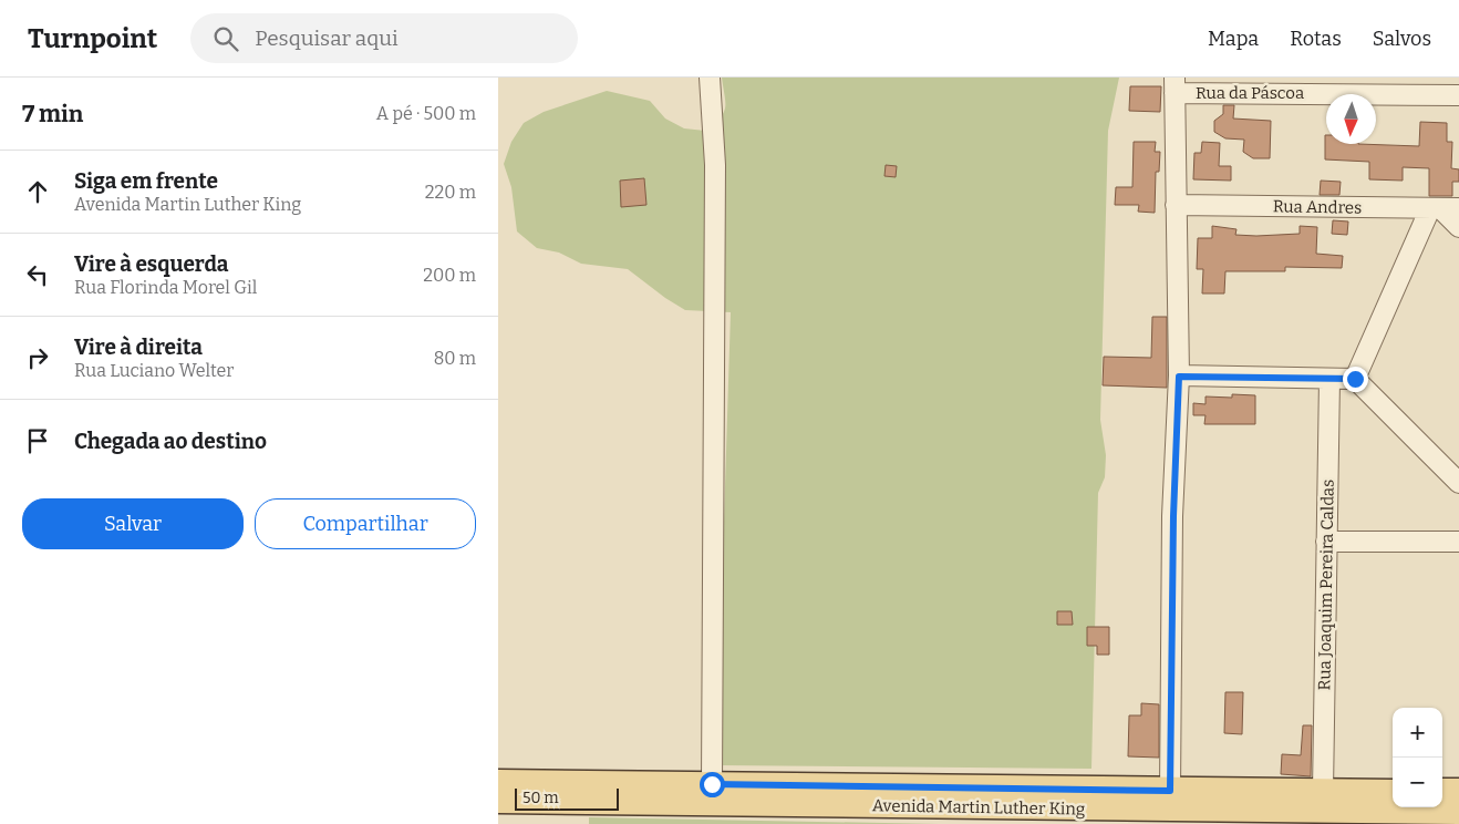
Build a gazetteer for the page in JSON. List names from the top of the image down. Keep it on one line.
{"streets":{"main road":["Avenida Martin Luther King"],"street":["Rua da Páscoa","Rua Andres","Rua Joaquim Pereira Caldas"]},"crossings":[["Rua Joaquim Pereira Caldas","Avenida Martin Luther King"]],"scale_bar":"50 m","north":"bottom","page":{"header":"Turnpoint","search":"Pesquisar aqui","nav":["Mapa","Rotas","Salvos"],"heading":["7 min","A pé · 500 m"],"list":[["Siga em frente","Avenida Martin Luther King","220 m"],["Vire à esquerda","Rua Florinda Morel Gil","200 m"],["Vire à direita","Rua Luciano Welter","80 m"],"Chegada ao destino"],"buttons":["Salvar","Compartilhar"],"map_buttons":["+","−"],"scale":"50 m"}}
